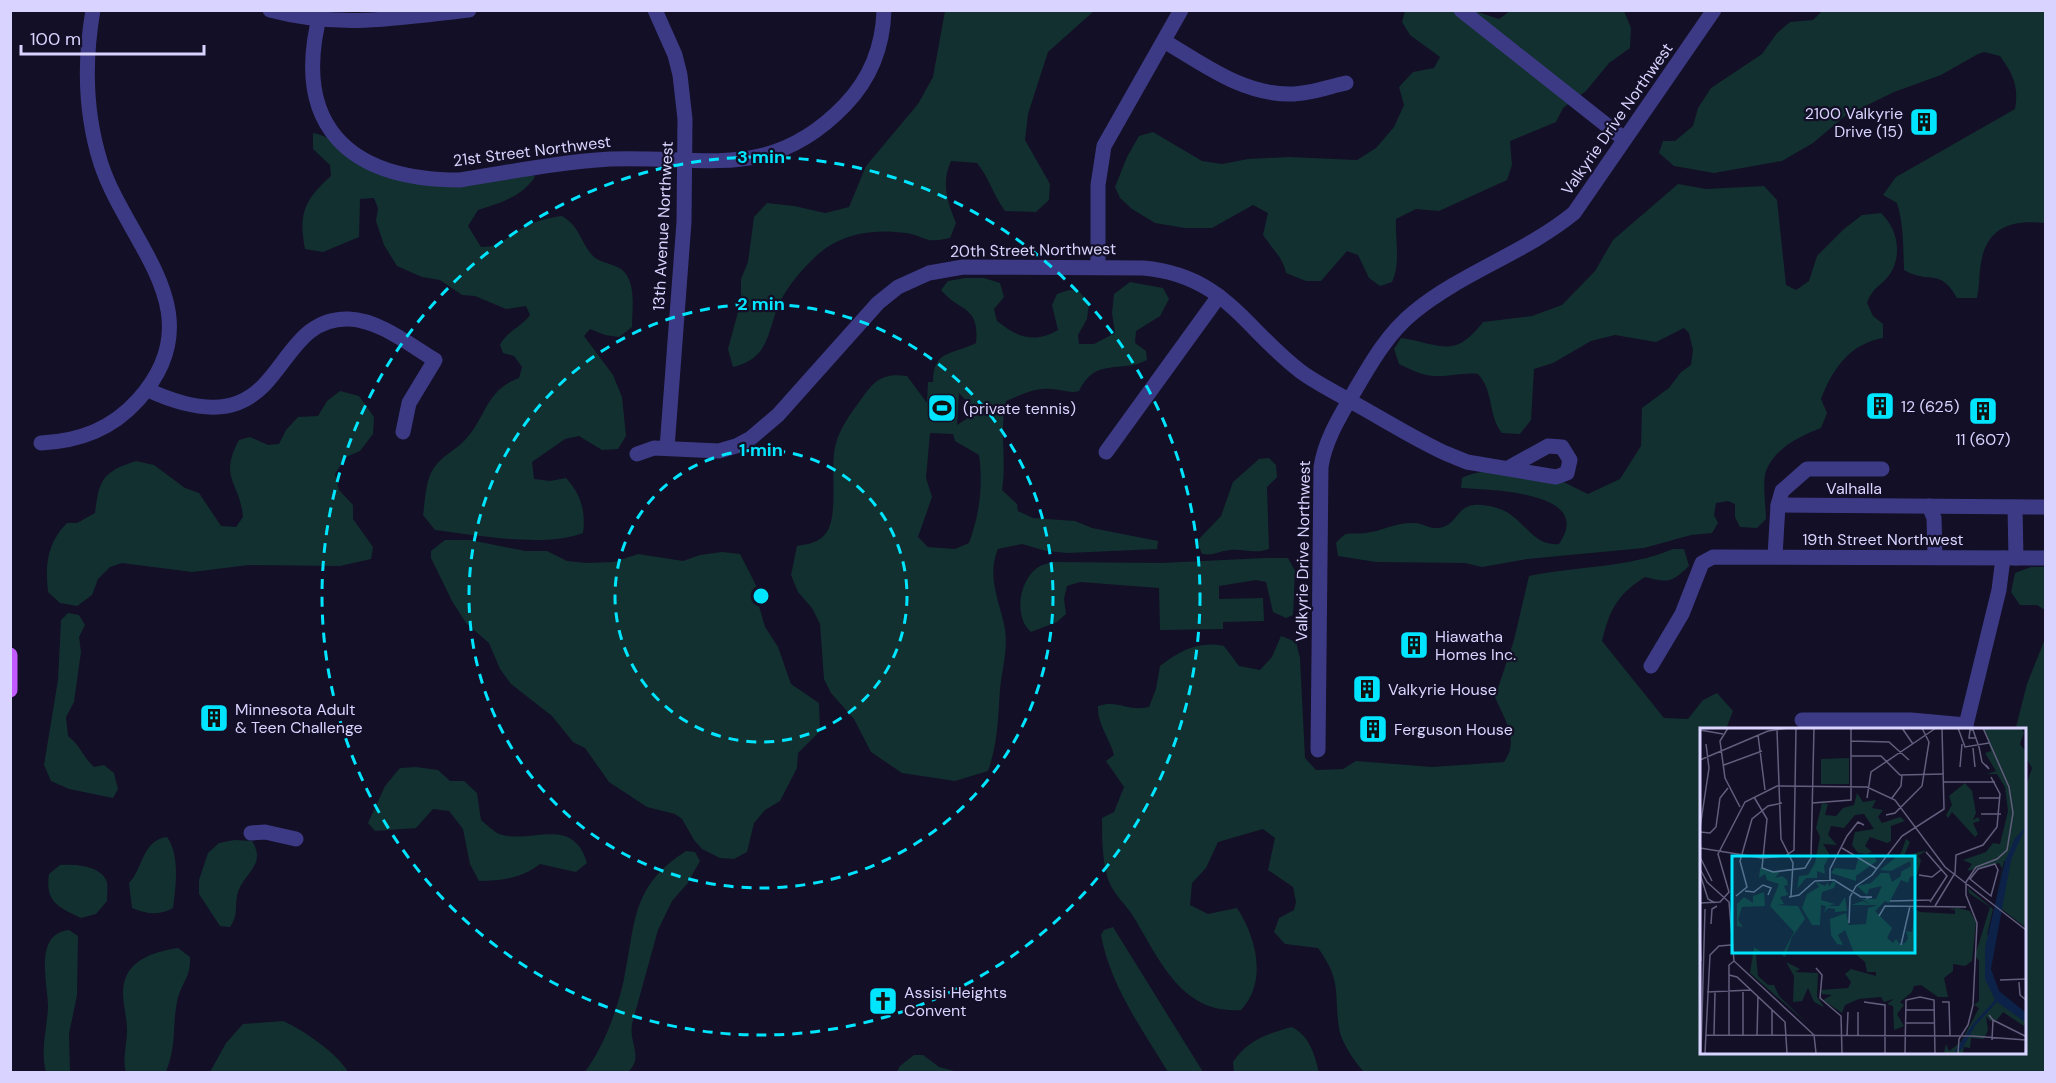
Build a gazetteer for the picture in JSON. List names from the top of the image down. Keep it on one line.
{"streets":{"street":["Valkyrie Drive Northwest","21st Street Northwest","13th Avenue Northwest","20th Street Northwest","Valhalla","19th Street Northwest"]},"crossings":[["Valkyrie Drive Northwest","20th Street Northwest"],["21st Street Northwest","13th Avenue Northwest"],["13th Avenue Northwest","20th Street Northwest"],["Valhalla","19th Street Northwest"]],"places":{"building":["2100 Valkyrie Drive (15)","12 (625)","11 (607)","Hiawatha Homes Inc.","Valkyrie House","Minnesota Adult & Teen Challenge","Ferguson House"],"sports":["(private tennis)"],"church":["Assisi Heights Convent"]},"scale_bar":"100 m","rings":["3 min","2 min","1 min"]}
